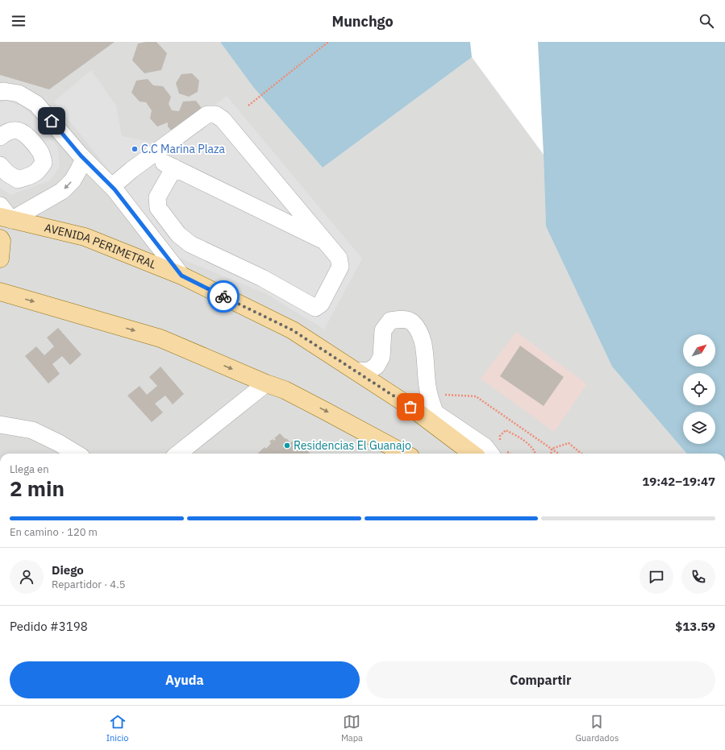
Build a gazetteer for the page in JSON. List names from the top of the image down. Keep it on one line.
{"streets":{"main road":["AVENIDA PERIMETRAL"]},"places":["C.C Marina Plaza","Residencias El Guanajo"],"north":"top right","page":{"header":"Munchgo","heading":["2 min","Llega en","19:42–19:47"],"panel":["Diego","Repartidor · 4.5","Pedido #3198","$13.59"],"bar":"En camino · 120 m","buttons":["Ayuda","Compartir"],"tabs":["Inicio","Mapa","Guardados"]}}
